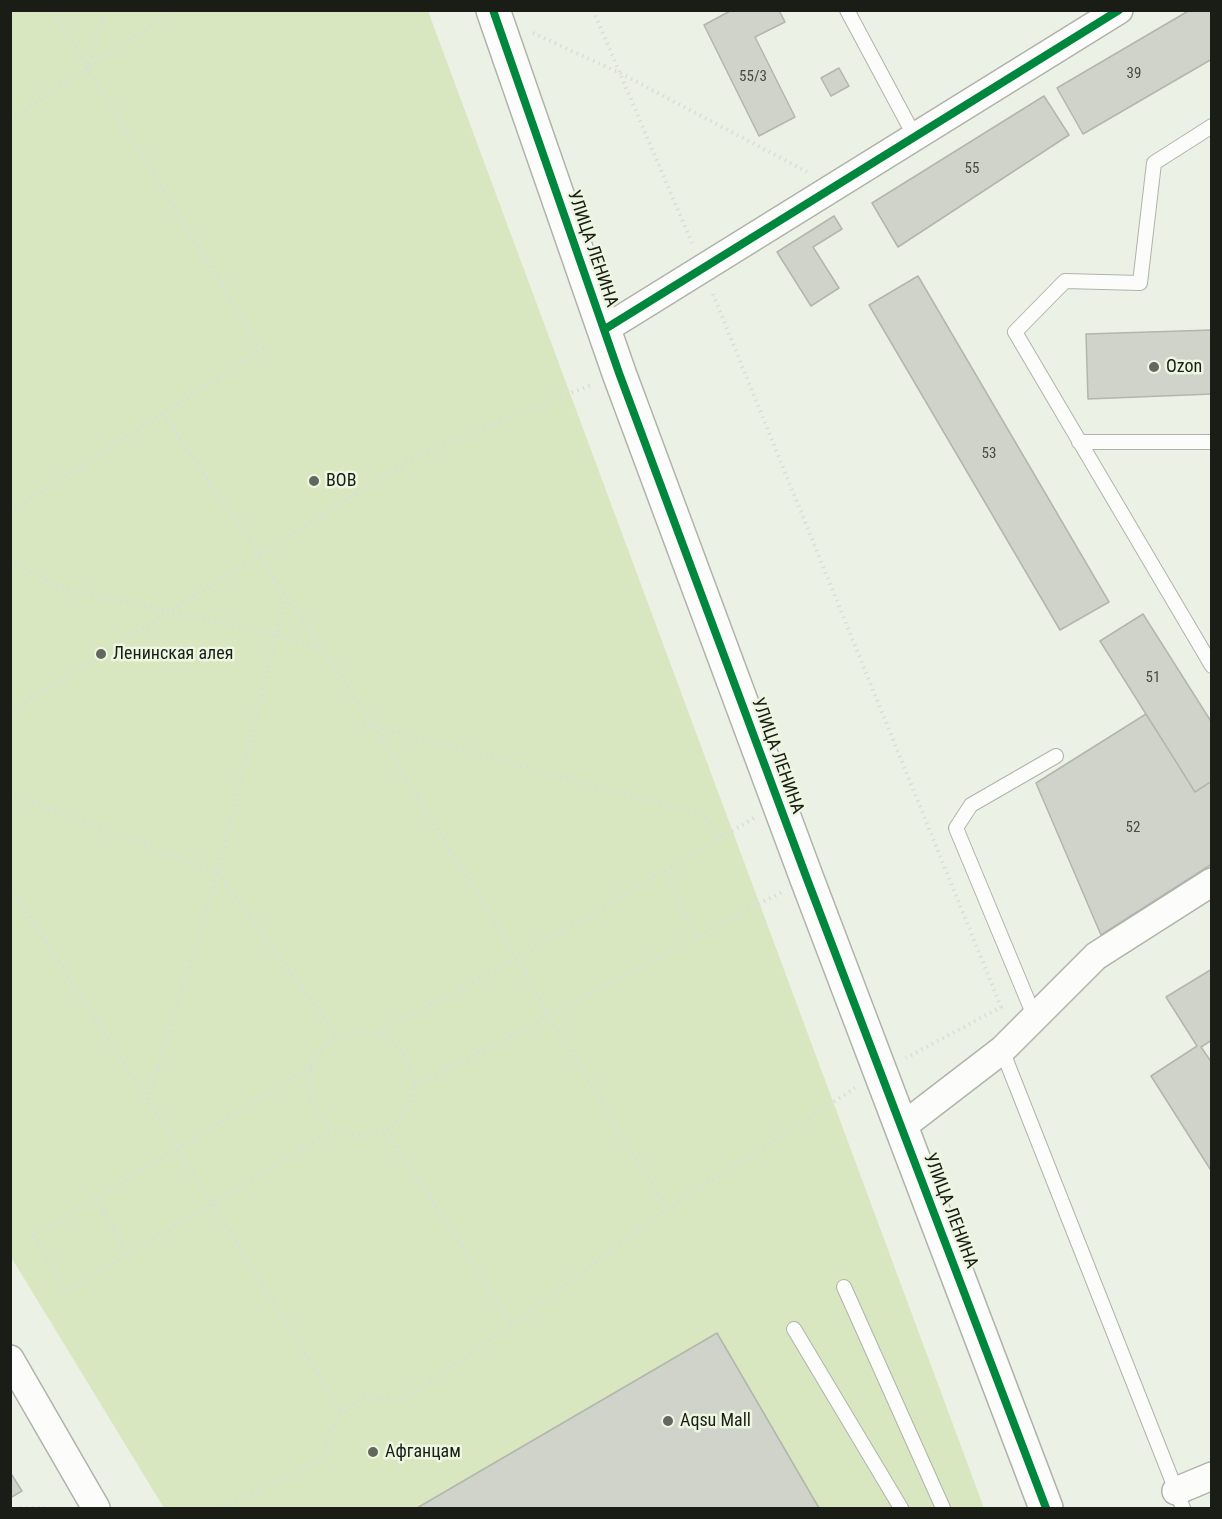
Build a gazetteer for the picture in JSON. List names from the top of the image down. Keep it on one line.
{"streets":{"street":["УЛИЦА ЛЕНИНА"]},"places":["Ozon","ВОВ","Ленинская алея","Аqsu Mall","Афганцам"],"house_numbers":["39","55/3","55","53","51","52"]}
